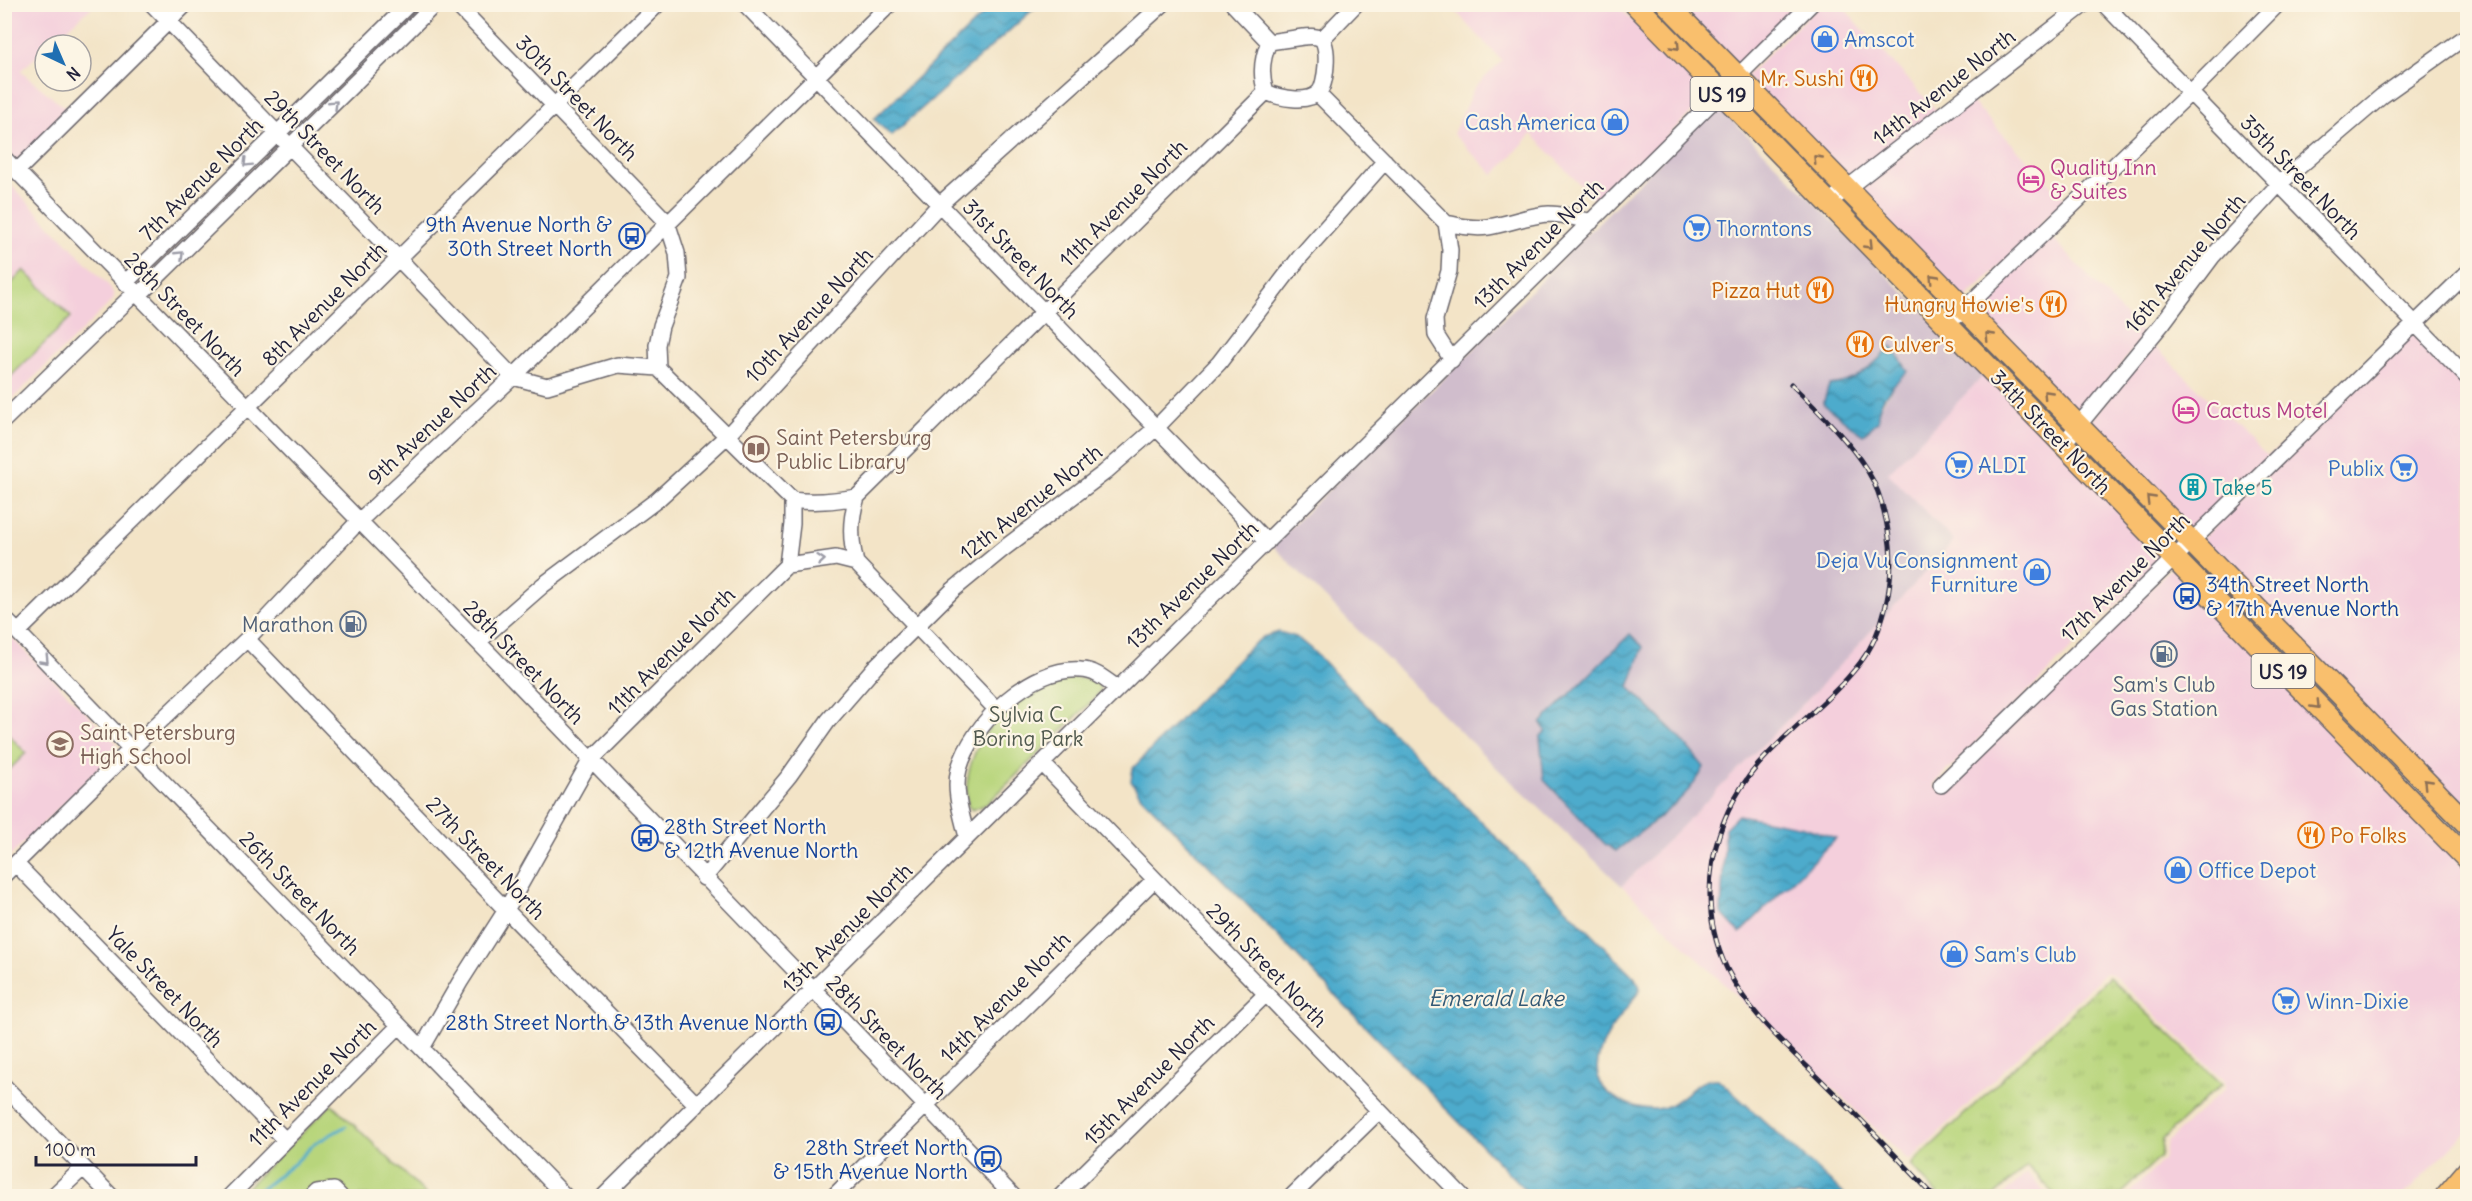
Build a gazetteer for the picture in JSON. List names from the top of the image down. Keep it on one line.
{"streets":{"highway":["US 19","34th Street North"],"street":["14th Avenue North","30th Street North","29th Street North","35th Street North","7th Avenue North","11th Avenue North","13th Avenue North","31st Street North","16th Avenue North","8th Avenue North","28th Street North","10th Avenue North","9th Avenue North","12th Avenue North","17th Avenue North","27th Street North","26th Street North","Yale Street North","15th Avenue North"]},"crossings":[["14th Avenue North","29th Street North"],["14th Avenue North","28th Street North"],["14th Avenue North","34th Street North"],["30th Street North","8th Avenue North"],["30th Street North","9th Avenue North"],["29th Street North","7th Avenue North"],["29th Street North","13th Avenue North"],["29th Street North","8th Avenue North"],["29th Street North","9th Avenue North"],["29th Street North","15th Avenue North"],["35th Street North","16th Avenue North"],["35th Street North","17th Avenue North"],["7th Avenue North","28th Street North"],["11th Avenue North","31st Street North"],["11th Avenue North","28th Street North"],["11th Avenue North","27th Street North"],["11th Avenue North","26th Street North"],["11th Avenue North","Yale Street North"],["13th Avenue North","31st Street North"],["13th Avenue North","28th Street North"],["13th Avenue North","34th Street North"],["13th Avenue North","27th Street North"],["31st Street North","10th Avenue North"],["31st Street North","9th Avenue North"],["31st Street North","12th Avenue North"],["16th Avenue North","34th Street North"],["8th Avenue North","28th Street North"],["8th Avenue North","26th Street North"],["28th Street North","10th Avenue North"],["28th Street North","9th Avenue North"],["28th Street North","12th Avenue North"],["9th Avenue North","27th Street North"],["9th Avenue North","26th Street North"],["9th Avenue North","Yale Street North"],["34th Street North","17th Avenue North"]],"water":["Emerald Lake"],"parks":["Sylvia C. Boring Park"],"places":{"shop":["Amscot","Cash America","Deja Vu Consignment Furniture","Office Depot","Sam's Club"],"restaurant":["Mr. Sushi","Pizza Hut","Hungry Howie's","Culver's","Po Folks"],"hotel":["Quality Inn & Suites","Cactus Motel"],"supermarket":["Thorntons","ALDI","Publix","Winn-Dixie"],"bus stop":["9th Avenue North & 30th Street North","34th Street North & 17th Avenue North","28th Street North & 12th Avenue North","28th Street North & 13th Avenue North","28th Street North & 15th Avenue North"],"library":["Saint Petersburg Public Library"],"building":["Take 5"],"fuel station":["Marathon","Sam's Club Gas Station"],"school or university":["Saint Petersburg High School"]},"scale_bar":"100 m","north":"bottom right"}
